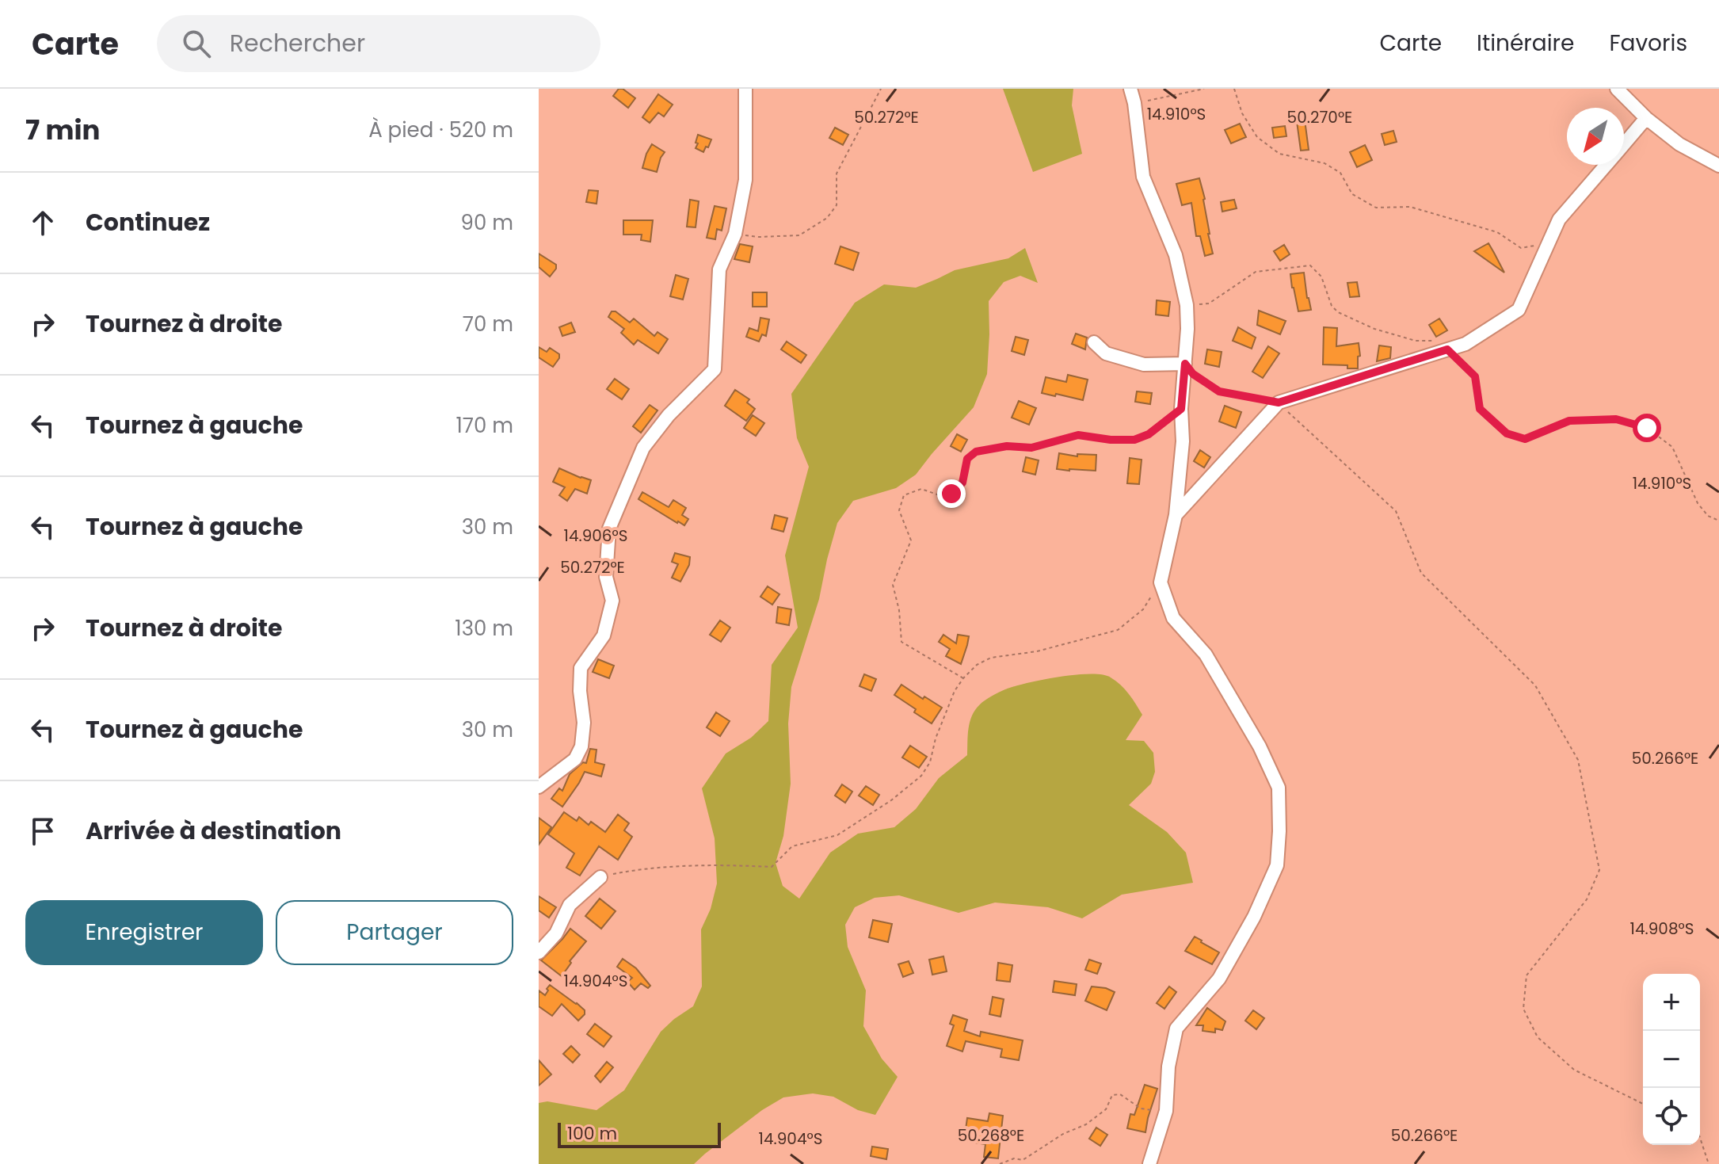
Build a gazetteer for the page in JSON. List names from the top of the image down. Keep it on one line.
{"scale_bar":"100 m","north":"bottom left","page":{"header":"Carte","search":"Rechercher","nav":["Carte","Itinéraire","Favoris"],"heading":["7 min","À pied · 520 m"],"list":[["Continuez","90 m"],["Tournez à droite","70 m"],["Tournez à gauche","170 m"],["Tournez à gauche","30 m"],["Tournez à droite","130 m"],["Tournez à gauche","30 m"],"Arrivée à destination"],"buttons":["Enregistrer","Partager"],"map_buttons":["+","−"],"scale":"100 m"},"coordinates":["14.910°S","50.272°E","50.270°E","14.906°S","50.266°E","14.908°S","14.904°S","50.268°E"]}
